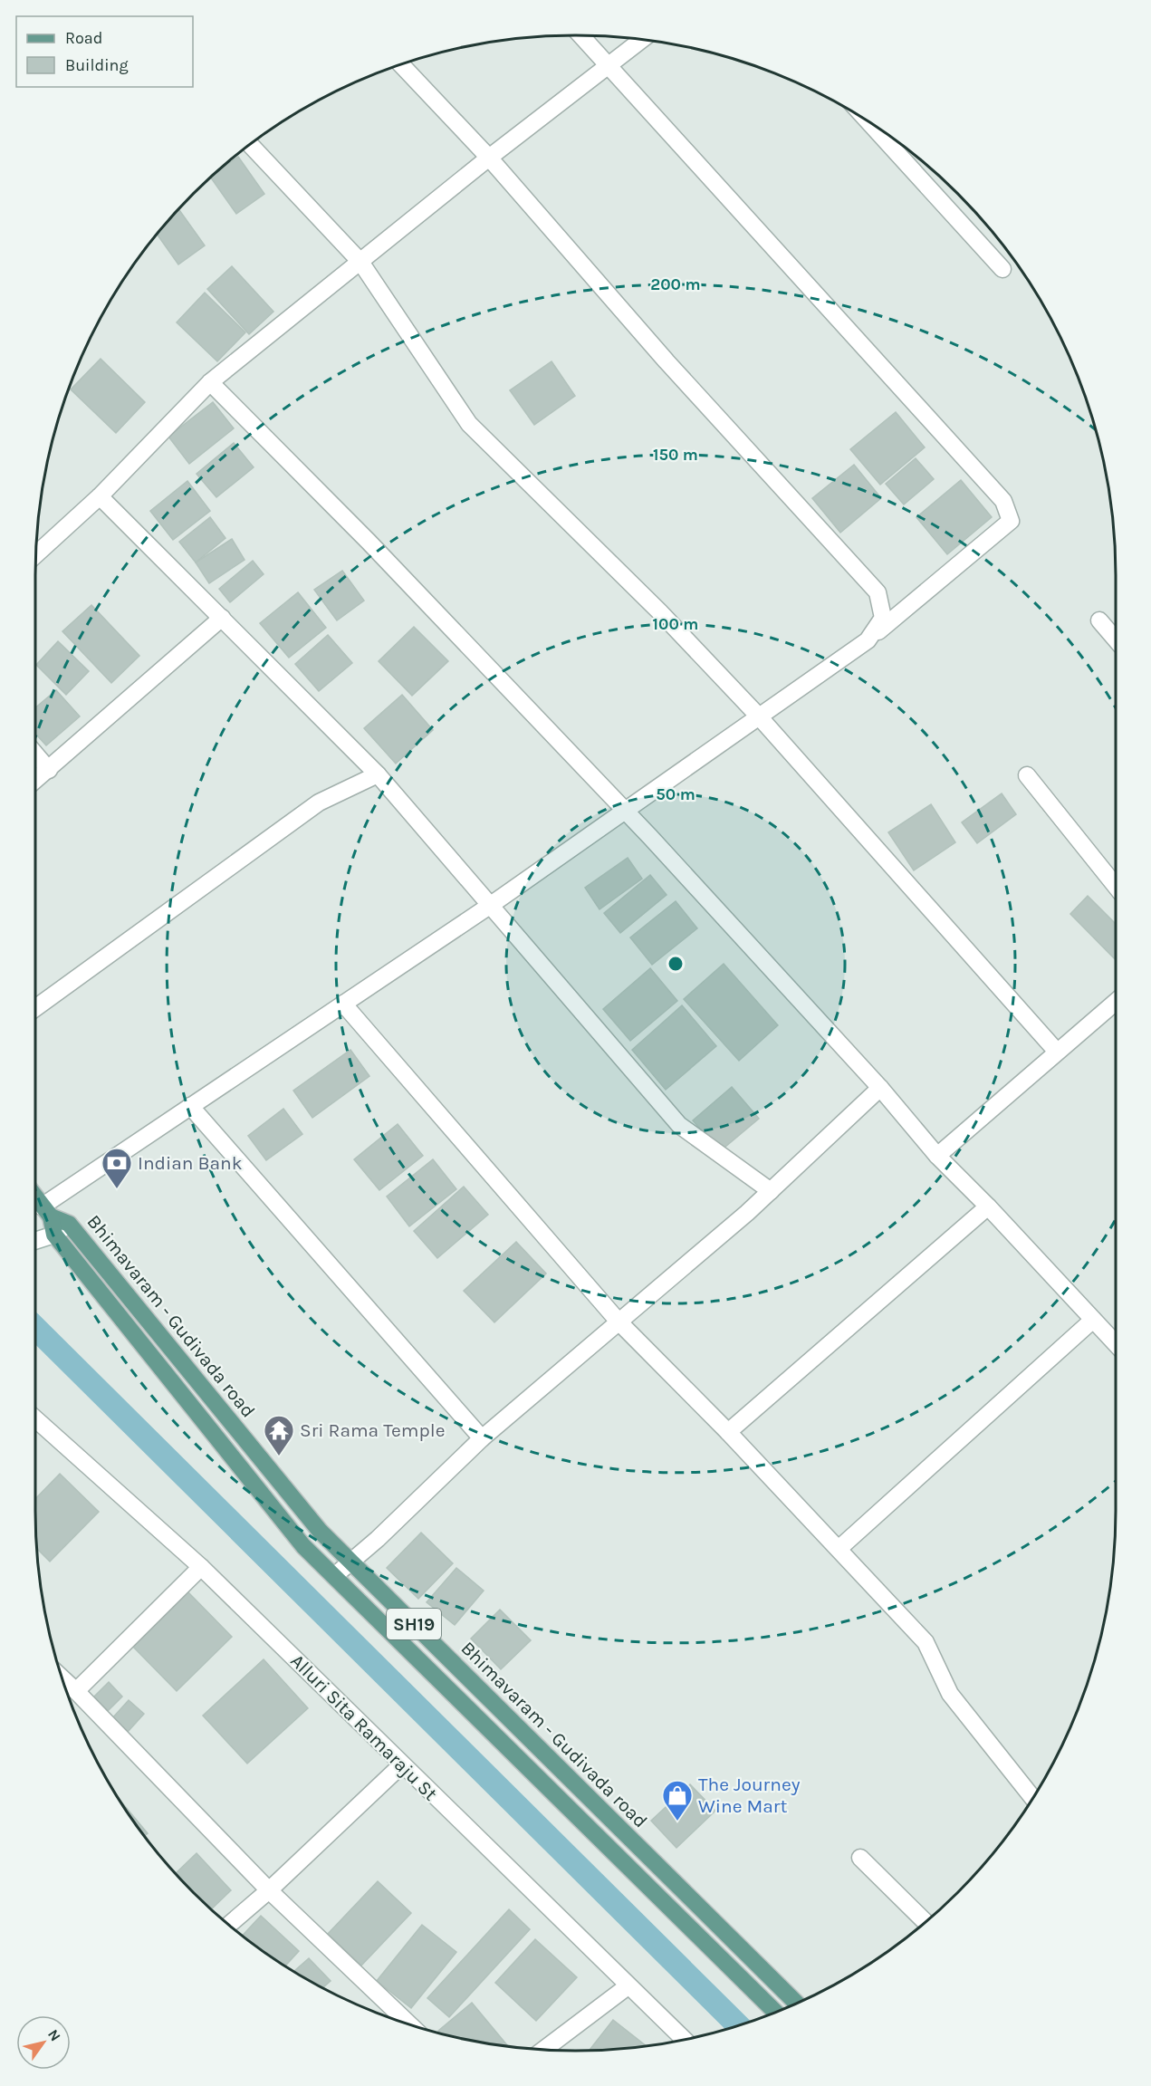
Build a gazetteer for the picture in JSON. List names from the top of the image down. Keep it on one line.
{"streets":{"main road":["Bhimavaram - Gudivada road","SH19"],"street":["Alluri Sita Ramaraju St"]},"crossings":[["Bhimavaram - Gudivada road","SH19"]],"places":{"bank":["Indian Bank"],"temple":["Sri Rama Temple"],"shop":["The Journey Wine Mart"]},"legend":["Road","Building"],"north":"top right","rings":["200 m","150 m","100 m","50 m"]}
